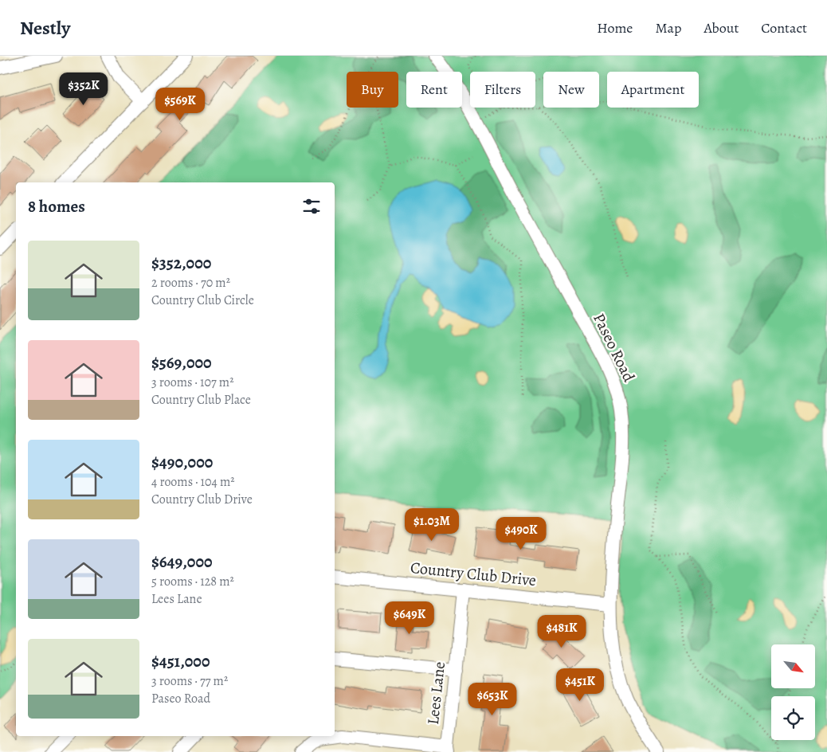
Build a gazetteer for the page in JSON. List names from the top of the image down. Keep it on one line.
{"streets":{"street":["Paseo Road","Country Club Drive","Lees Lane"]},"crossings":[["Paseo Road","Country Club Drive"],["Country Club Drive","Lees Lane"]],"north":"bottom right","page":{"header":"Nestly","nav":["Home","Map","About","Contact"],"chip":["Buy","Rent","Filters","New","Apartment"],"price":["$352K","$569K","$1.03M","$490K","$649K","$481K","$451K","$653K"],"heading":"8 homes","list":[{"name":"$352,000","note":"2 rooms · 70 m² · Country Club Circle"},{"name":"$569,000","note":"3 rooms · 107 m² · Country Club Place"},{"name":"$490,000","note":"4 rooms · 104 m² · Country Club Drive"},{"name":"$649,000","note":"5 rooms · 128 m² · Lees Lane"},{"name":"$451,000","note":"3 rooms · 77 m² · Paseo Road"}]}}
